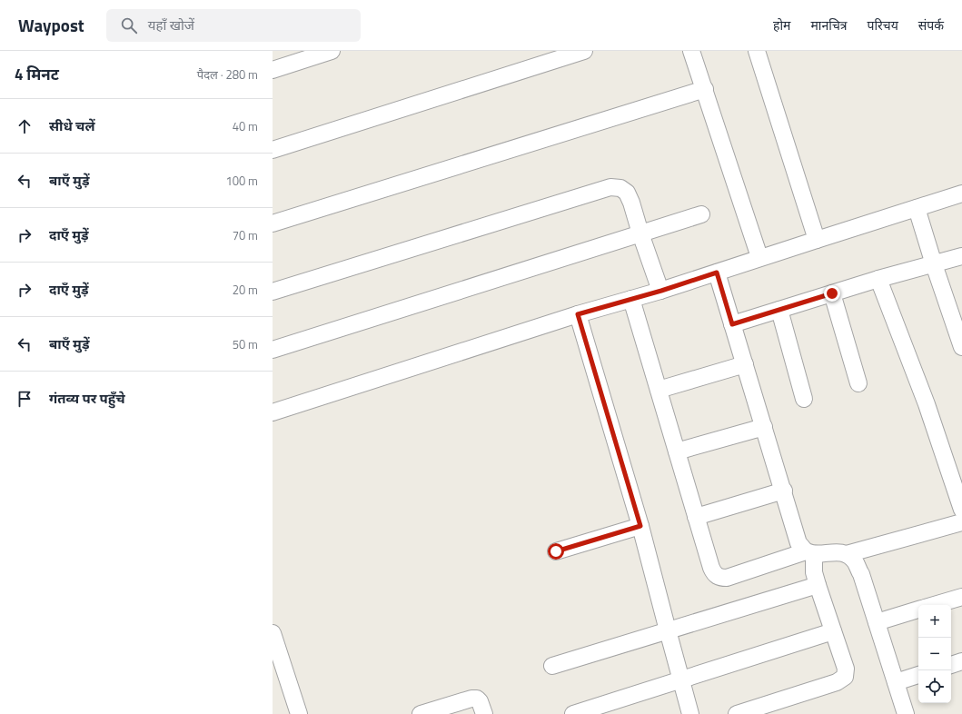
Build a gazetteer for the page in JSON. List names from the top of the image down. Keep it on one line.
{"page":{"header":"Waypost","search":"यहाँ खोजें","nav":["होम","मानचित्र","परिचय","संपर्क"],"heading":["4 मिनट","पैदल · 280 m"],"list":[["सीधे चलें","40 m"],["बाएँ मुड़ें","100 m"],["दाएँ मुड़ें","70 m"],["दाएँ मुड़ें","20 m"],["बाएँ मुड़ें","50 m"],"गंतव्य पर पहुँचे"],"map_buttons":["+","−"]}}
